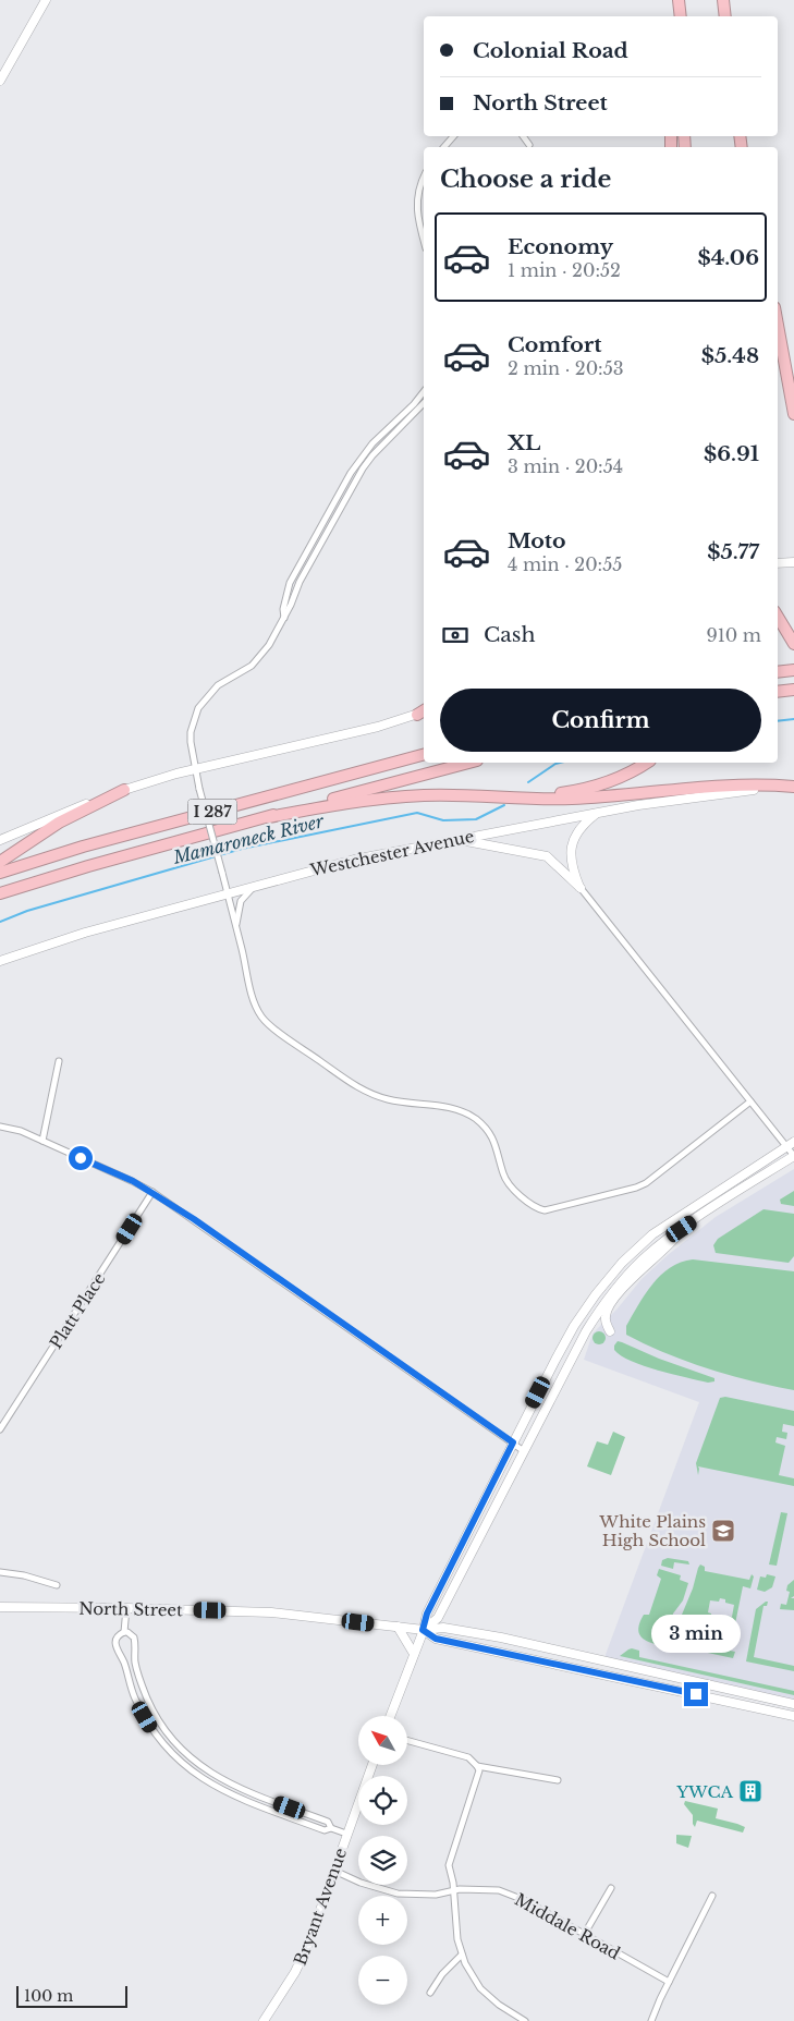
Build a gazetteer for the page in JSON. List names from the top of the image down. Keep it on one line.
{"streets":{"highway":["I 287"],"main road":["Westchester Avenue","North Street","Bryant Avenue"],"street":["Platt Place","Middale Road"]},"crossings":[["Bryant Avenue","Middale Road"]],"water":["Mamaroneck River"],"places":{"school or university":["White Plains High School"],"building":["YWCA"]},"scale_bar":"100 m","north":"top left","page":{"banner":["Colonial Road","North Street"],"heading":"Choose a ride","list":[{"name":"Economy","note":"1 min · 20:52","value":"$4.06"},{"name":"Comfort","note":"2 min · 20:53","value":"$5.48"},{"name":"XL","note":"3 min · 20:54","value":"$6.91"},{"name":"Moto","note":"4 min · 20:55","value":"$5.77"}],"pay":["Cash","910 m"],"buttons":"Confirm","bubble":"3 min","map_buttons":["+","−"],"scale":"100 m"}}
